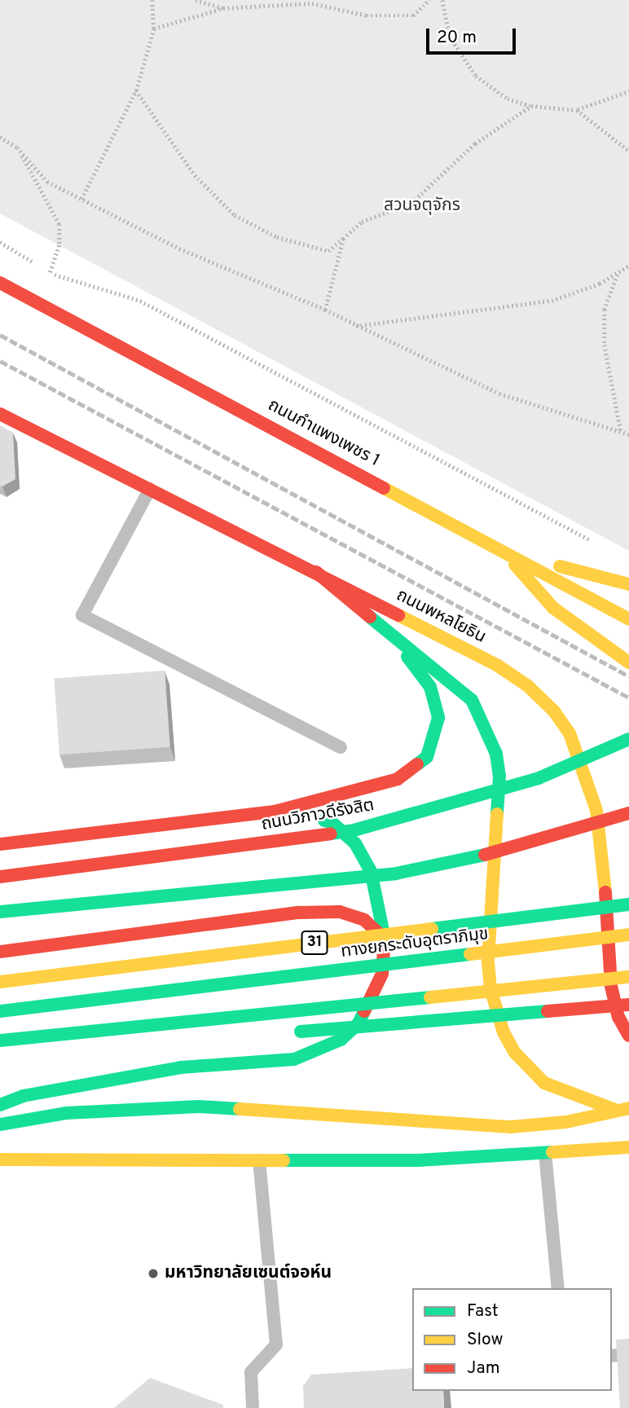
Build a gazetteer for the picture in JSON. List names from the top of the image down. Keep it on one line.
{"streets":{"main road":["ถนนกำแพงเพชร 1","ถนนพหลโยธิน","ถนนวิภาวดีรังสิต","31","ทางยกระดับอุตราภิมุข"]},"parks":["สวนจตุจักร"],"places":["มหาวิทยาลัยเซนต์จอห์น"],"legend":["Fast","Slow","Jam"],"scale_bar":"20 m"}
